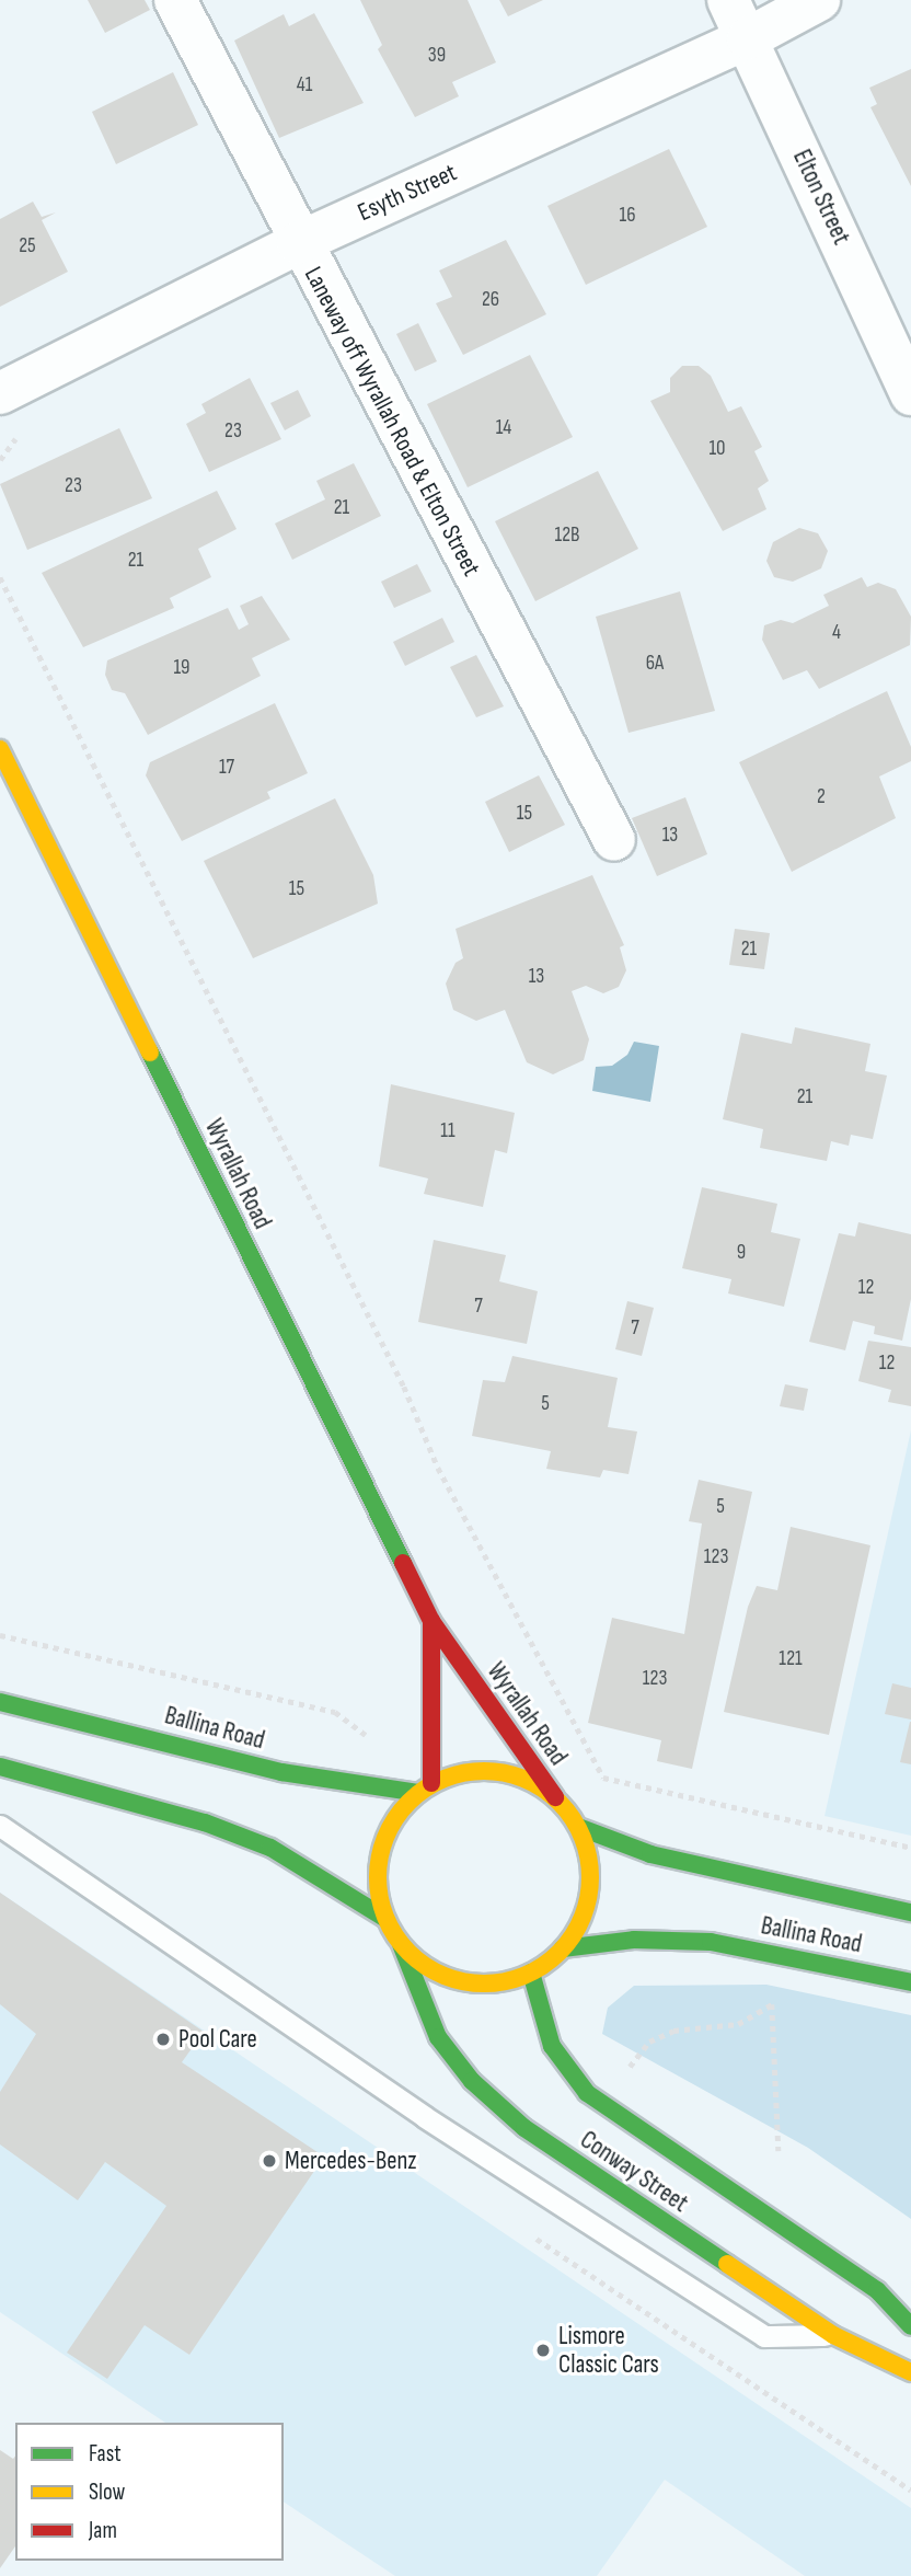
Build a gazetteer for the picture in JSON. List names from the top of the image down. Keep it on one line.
{"streets":{"main road":["Wyrallah Road","Ballina Road","Conway Street"],"street":["Esyth Street","Elton Street","Laneway off Wyrallah Road & Elton Street"]},"crossings":[["Esyth Street","Elton Street"],["Esyth Street","Laneway off Wyrallah Road & Elton Street"],["Wyrallah Road","Ballina Road"],["Wyrallah Road","Conway Street"],["Ballina Road","Conway Street"]],"places":["Pool Care","Mercedes-Benz","Lismore Classic Cars"],"house_numbers":["39","41","16","25","26","14","23","10","23","21","12B","21","4","6A","19","17","2","15","13","15","21","13","21","11","9","12","7","7","12","5","5","123","121","123"],"legend":["Fast","Slow","Jam"]}
